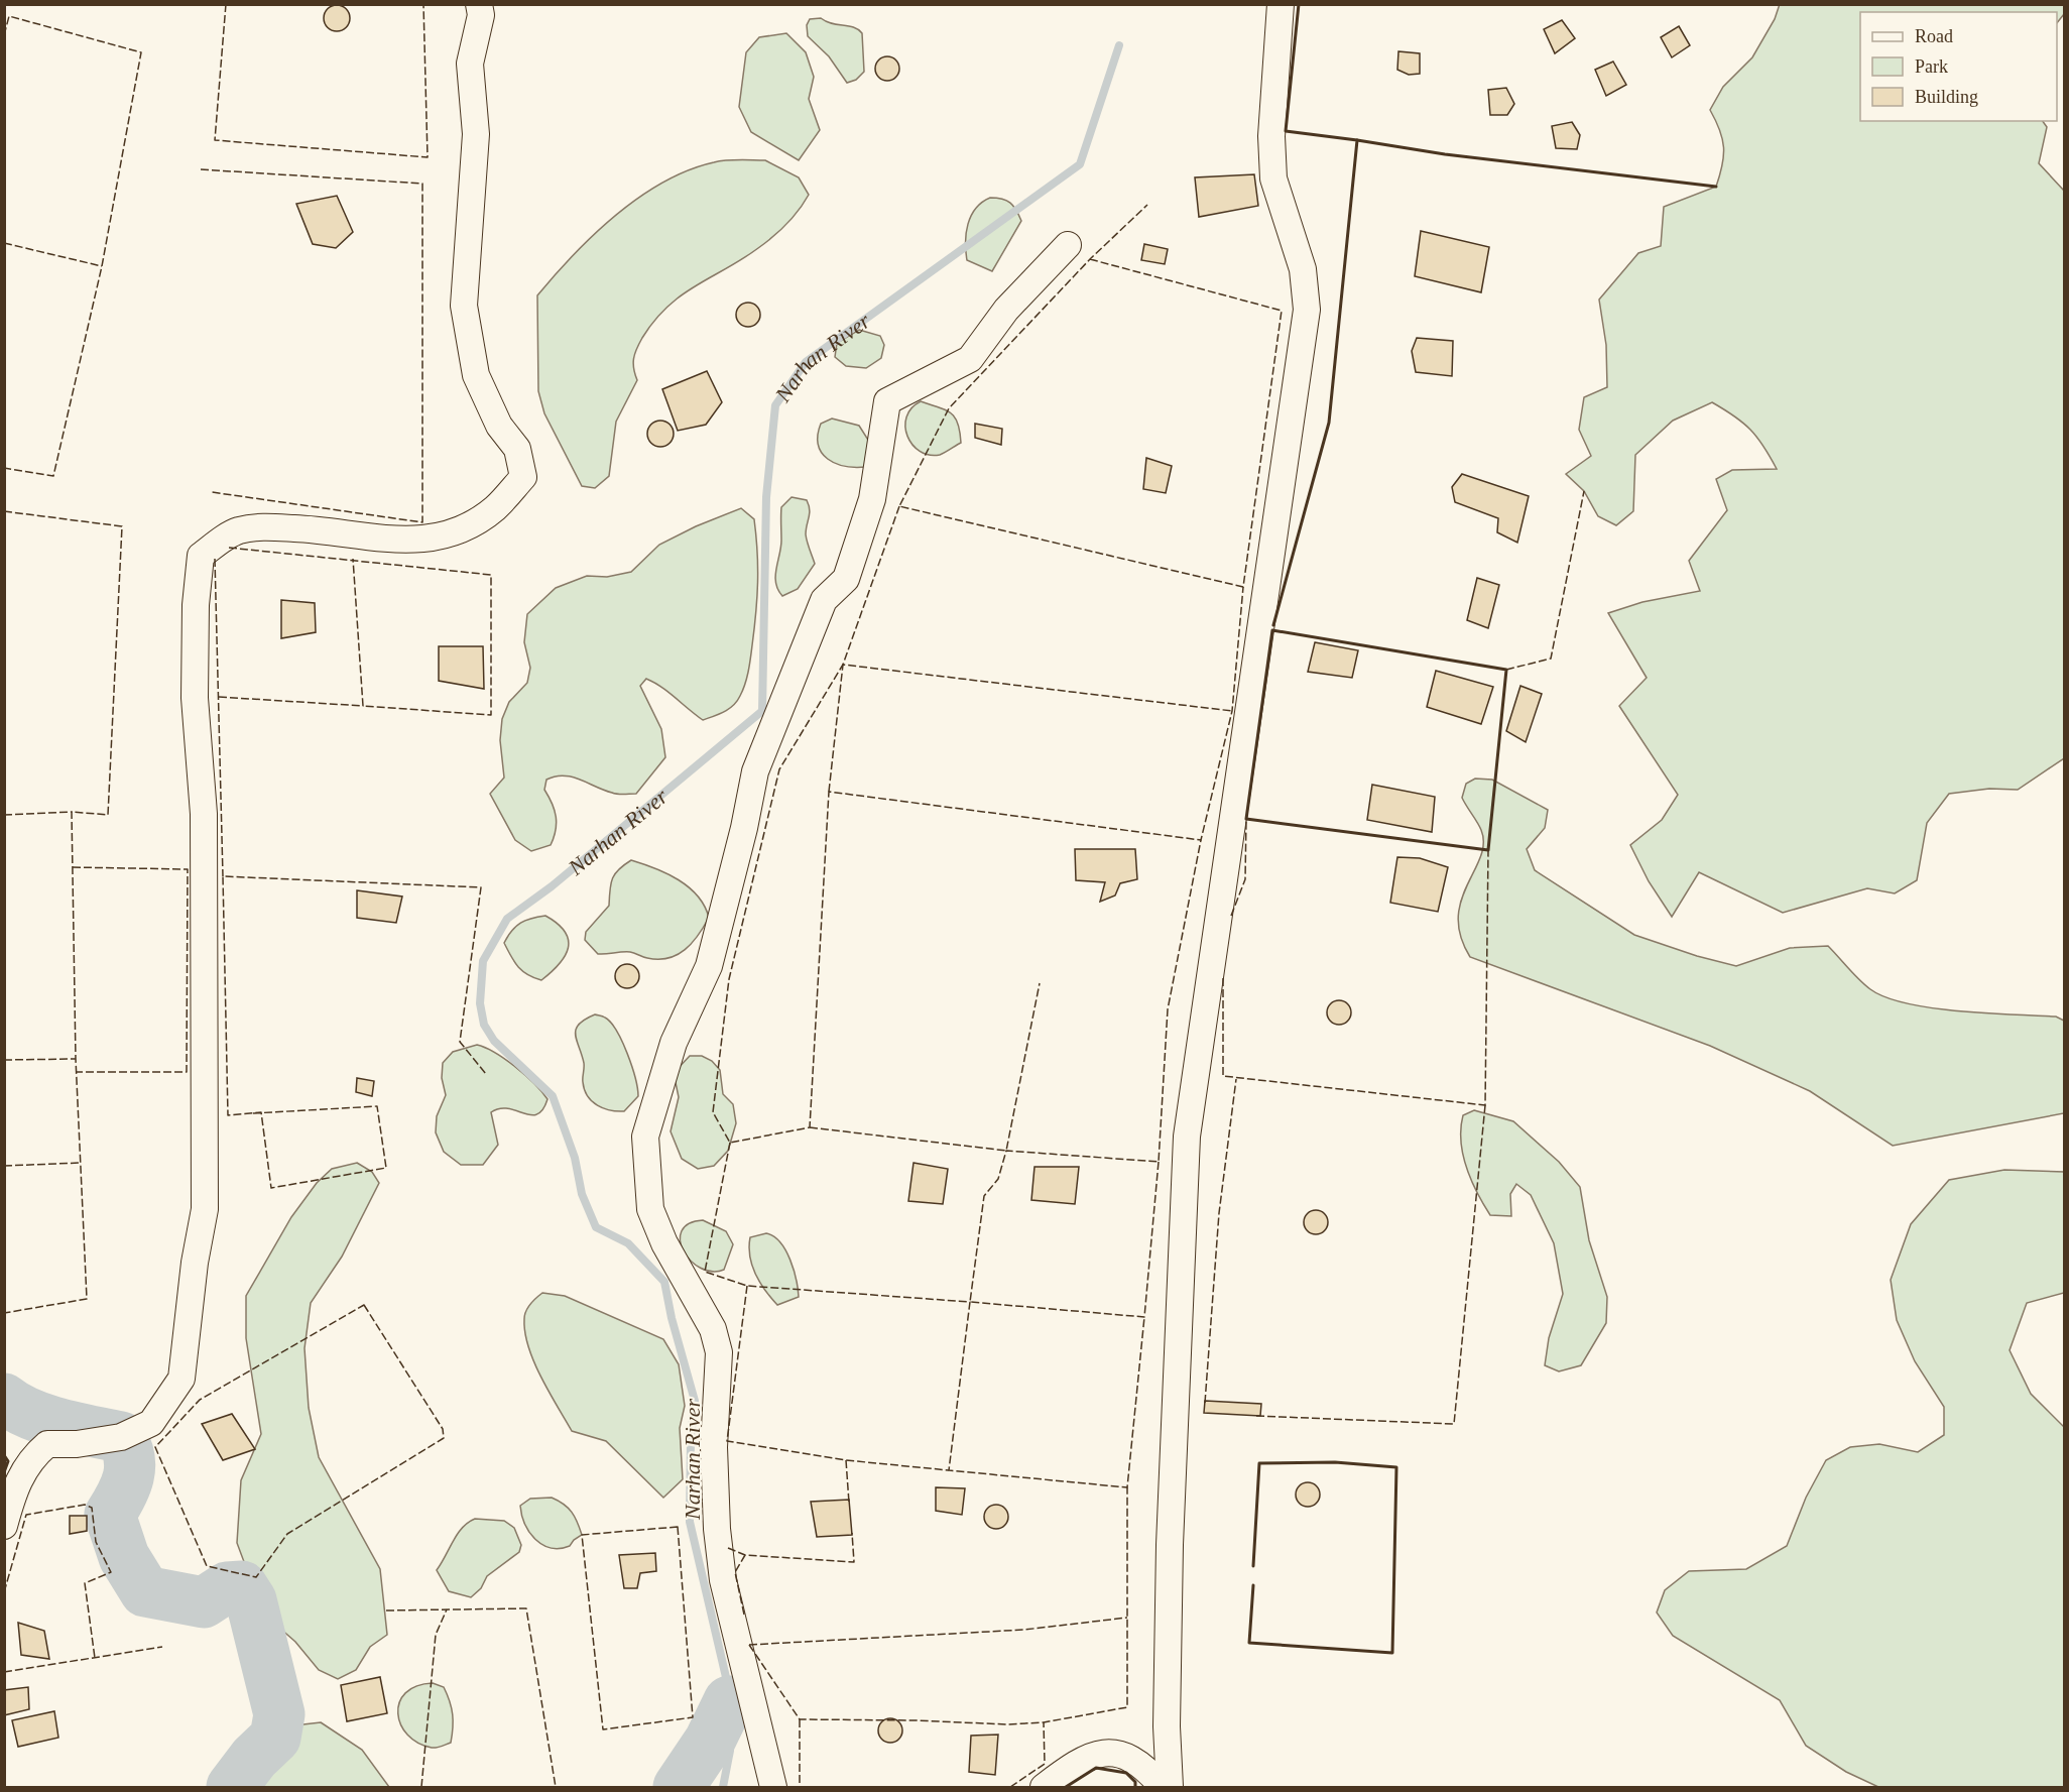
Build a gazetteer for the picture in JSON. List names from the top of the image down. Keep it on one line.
{"water":["Narhan River"],"legend":["Road","Park","Building"]}
